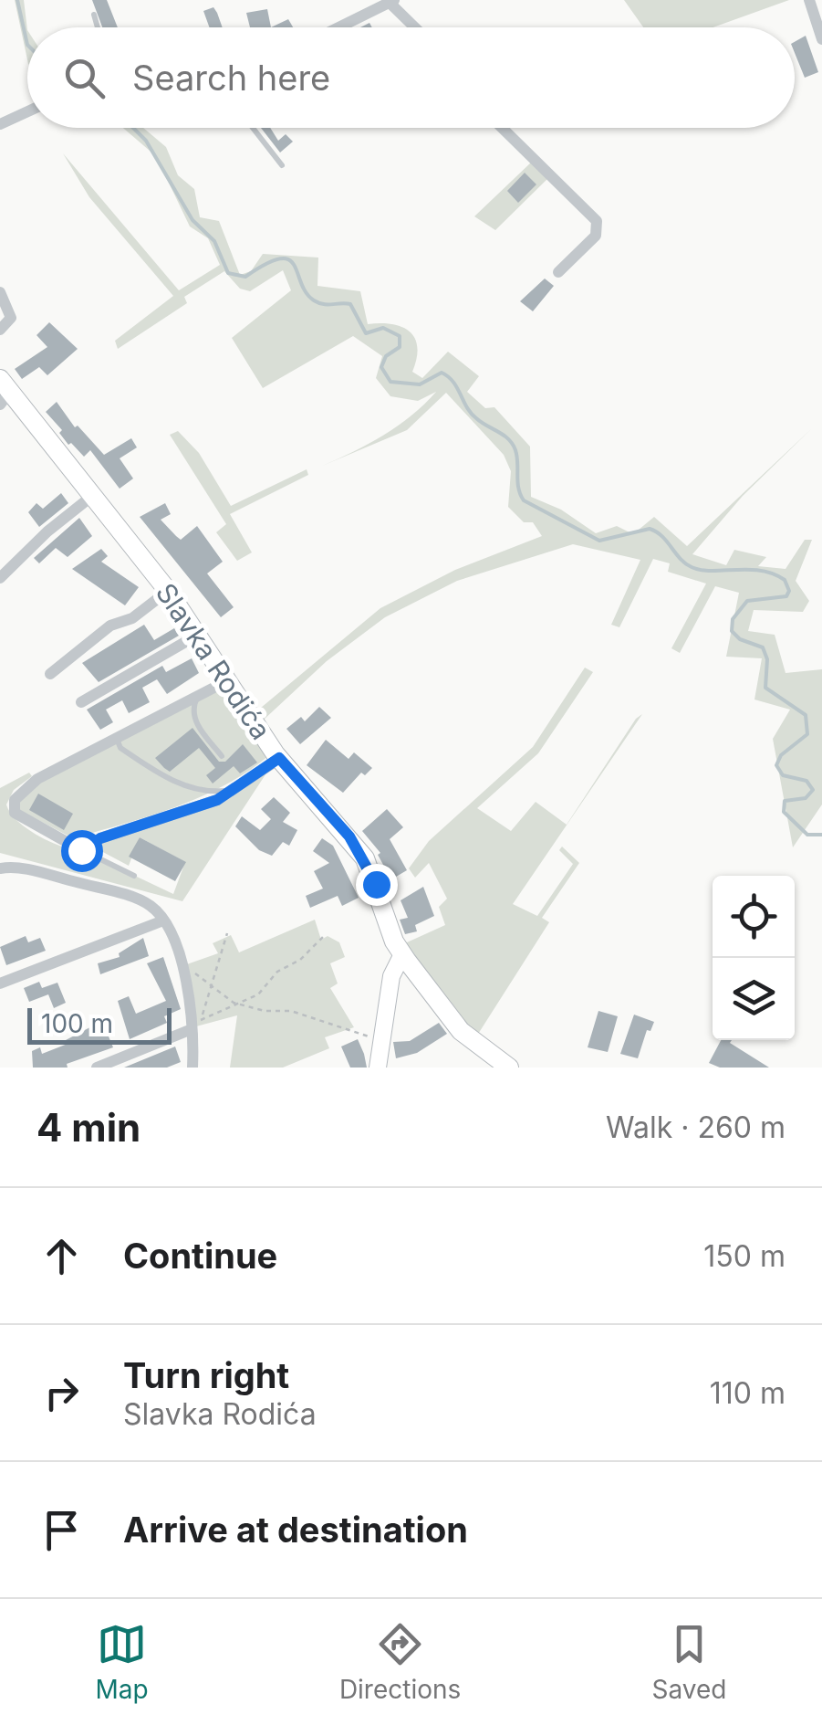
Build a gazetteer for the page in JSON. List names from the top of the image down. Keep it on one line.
{"streets":{"main road":["Slavka Rodića"]},"scale_bar":"100 m","page":{"search":"Search here","scale":"100 m","heading":["4 min","Walk · 260 m"],"list":[["Continue","150 m"],["Turn right","Slavka Rodića","110 m"],"Arrive at destination"],"nav":["Map","Directions","Saved"]}}
